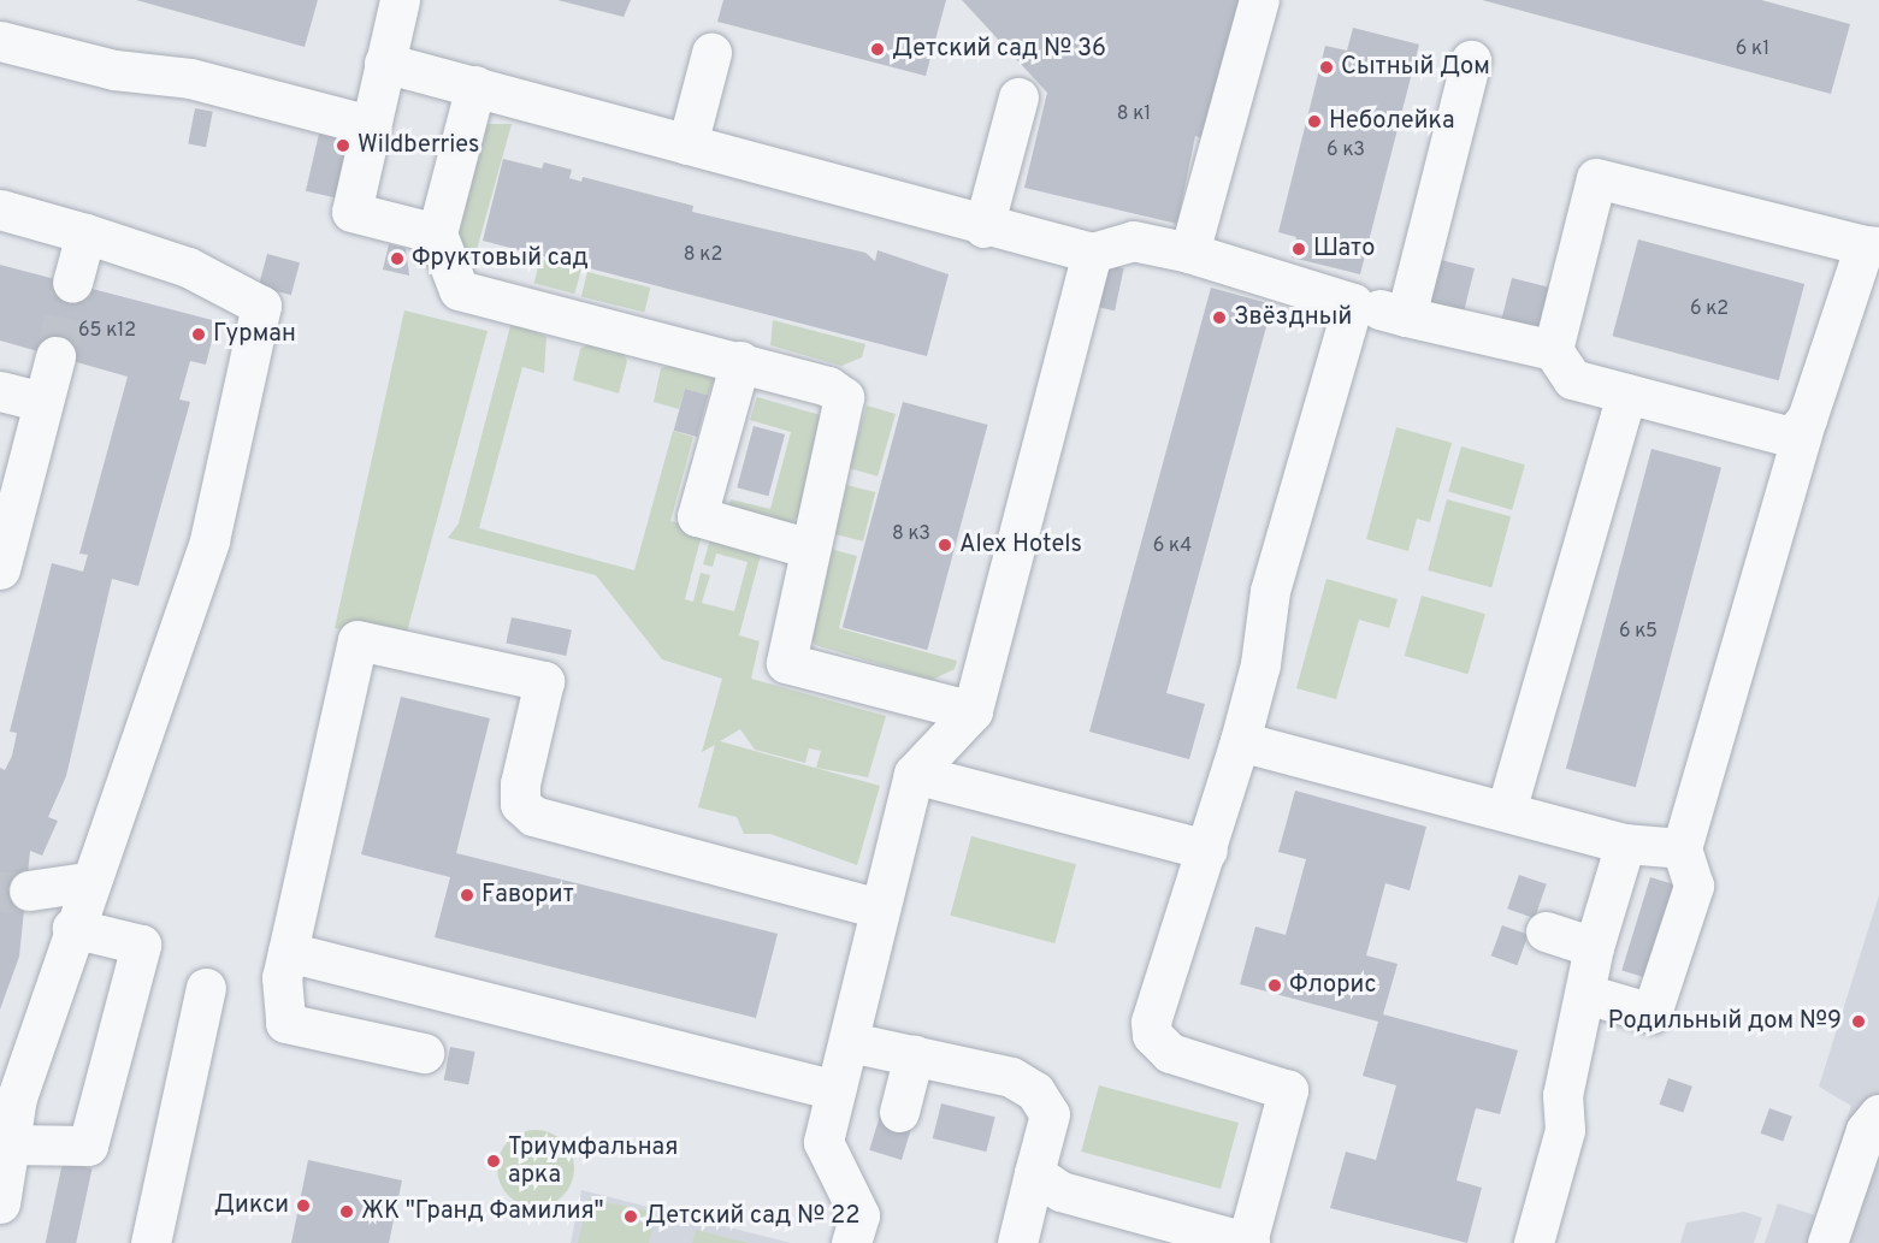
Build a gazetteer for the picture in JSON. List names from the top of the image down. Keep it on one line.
{"places":["Детский сад № 36","Сытный Дом","Неболейка","Wildberries","Шато","Фруктовый сад","Звёздный","Гурман","Alex Hotels","Fаворит","Флорис","Родильный дом №9","Триумфальная арка","Дикси","ЖК \"Гранд Фамилия\"","Детский сад № 22"],"house_numbers":["6 к1","8 к1","6 к3","8 к2","6 к2","65 к12","8 к3","6 к4","6 к5"]}
